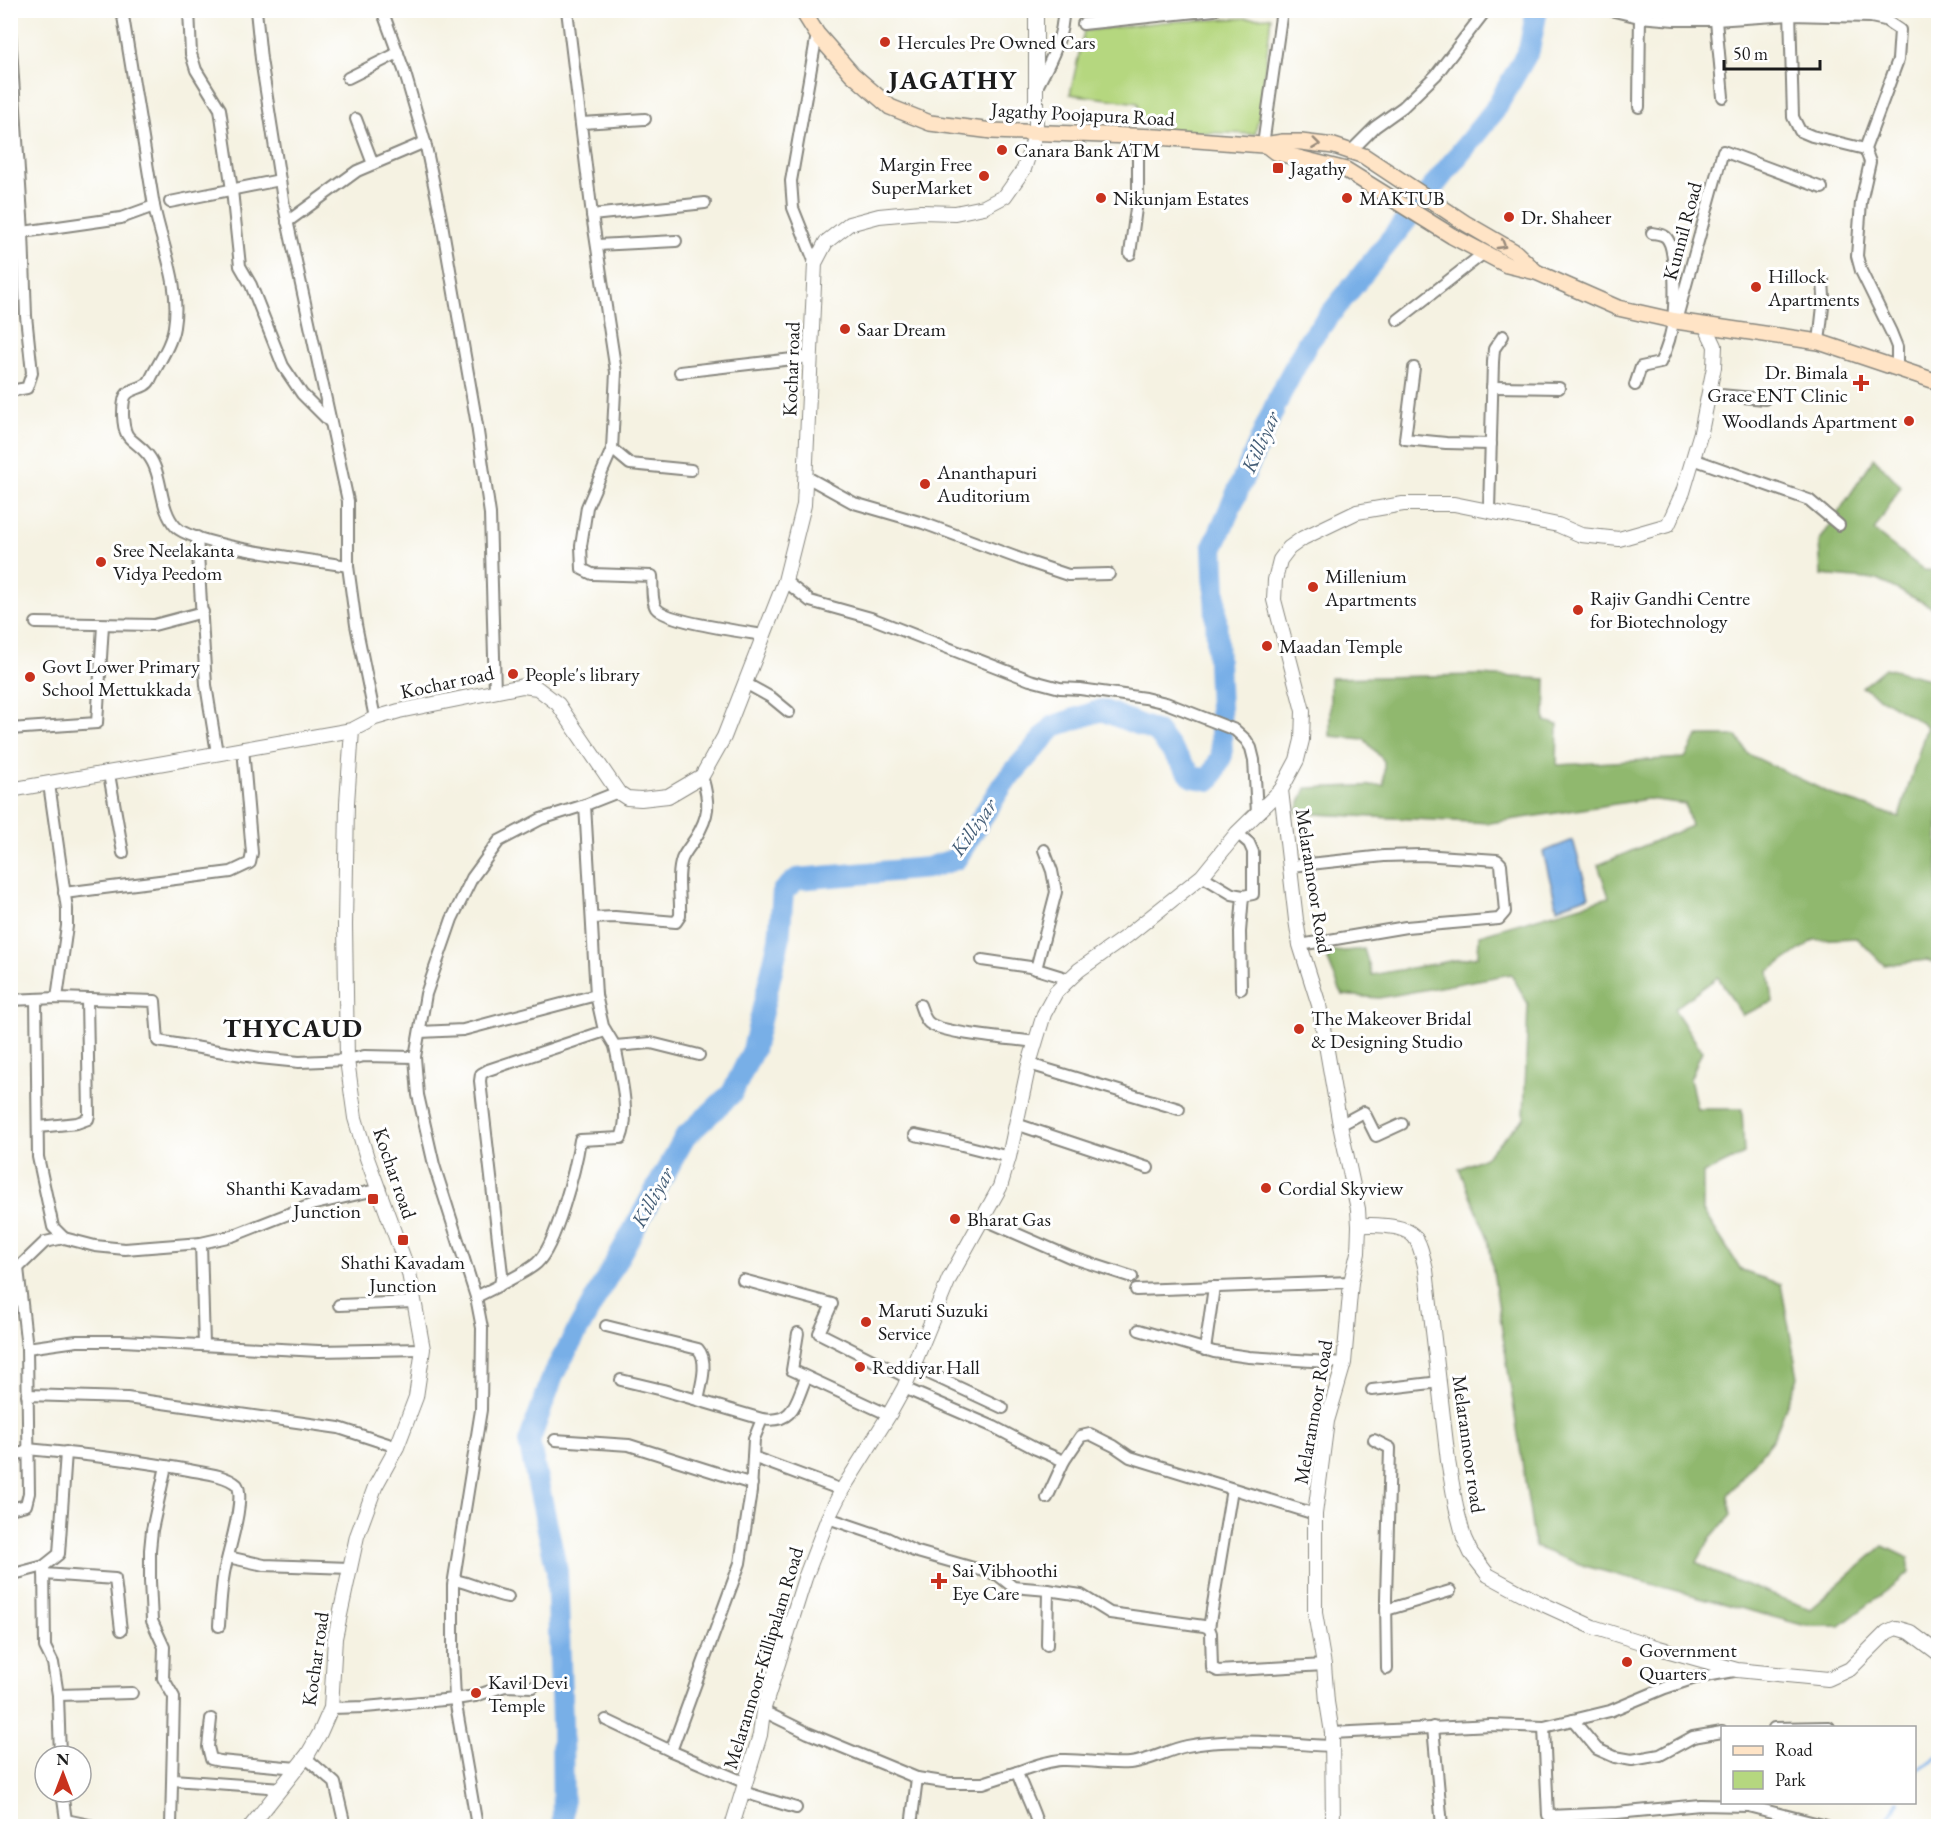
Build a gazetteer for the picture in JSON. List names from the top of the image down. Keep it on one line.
{"streets":{"main road":["Jagathy Poojapura Road"],"street":["Kunnil Road","Kochar road","Melarannoor Road","Melarannoor road","Melarannoor-Killipalam Road"]},"crossings":[["Jagathy Poojapura Road","Kochar road"],["Melarannoor Road","Melarannoor road"],["Melarannoor Road","Melarannoor-Killipalam Road"]],"districts":["JAGATHY","THYCAUD"],"water":["Killiyar"],"places":{"other":["Hercules Pre Owned Cars","Canara Bank ATM","Margin Free SuperMarket","Nikunjam Estates","MAKTUB","Dr. Shaheer","Hillock Apartments","Saar Dream","Woodlands Apartment","Ananthapuri Auditorium","Sree Neelakanta Vidya Peedom","Millenium Apartments","Rajiv Gandhi Centre for Biotechnology","Maadan Temple","People's library","Govt Lower Primary School Mettukkada","The Makeover Bridal & Designing Studio","Cordial Skyview","Bharat Gas","Maruti Suzuki Service","Reddiyar Hall","Government Quarters","Kavil Devi Temple"],"transit":["Jagathy","Shanthi Kavadam Junction","Shathi Kavadam Junction"],"health":["Dr. Bimala Grace ENT Clinic","Sai Vibhoothi Eye Care"]},"legend":["Road","Park"],"scale_bar":"50 m","north":"top"}
